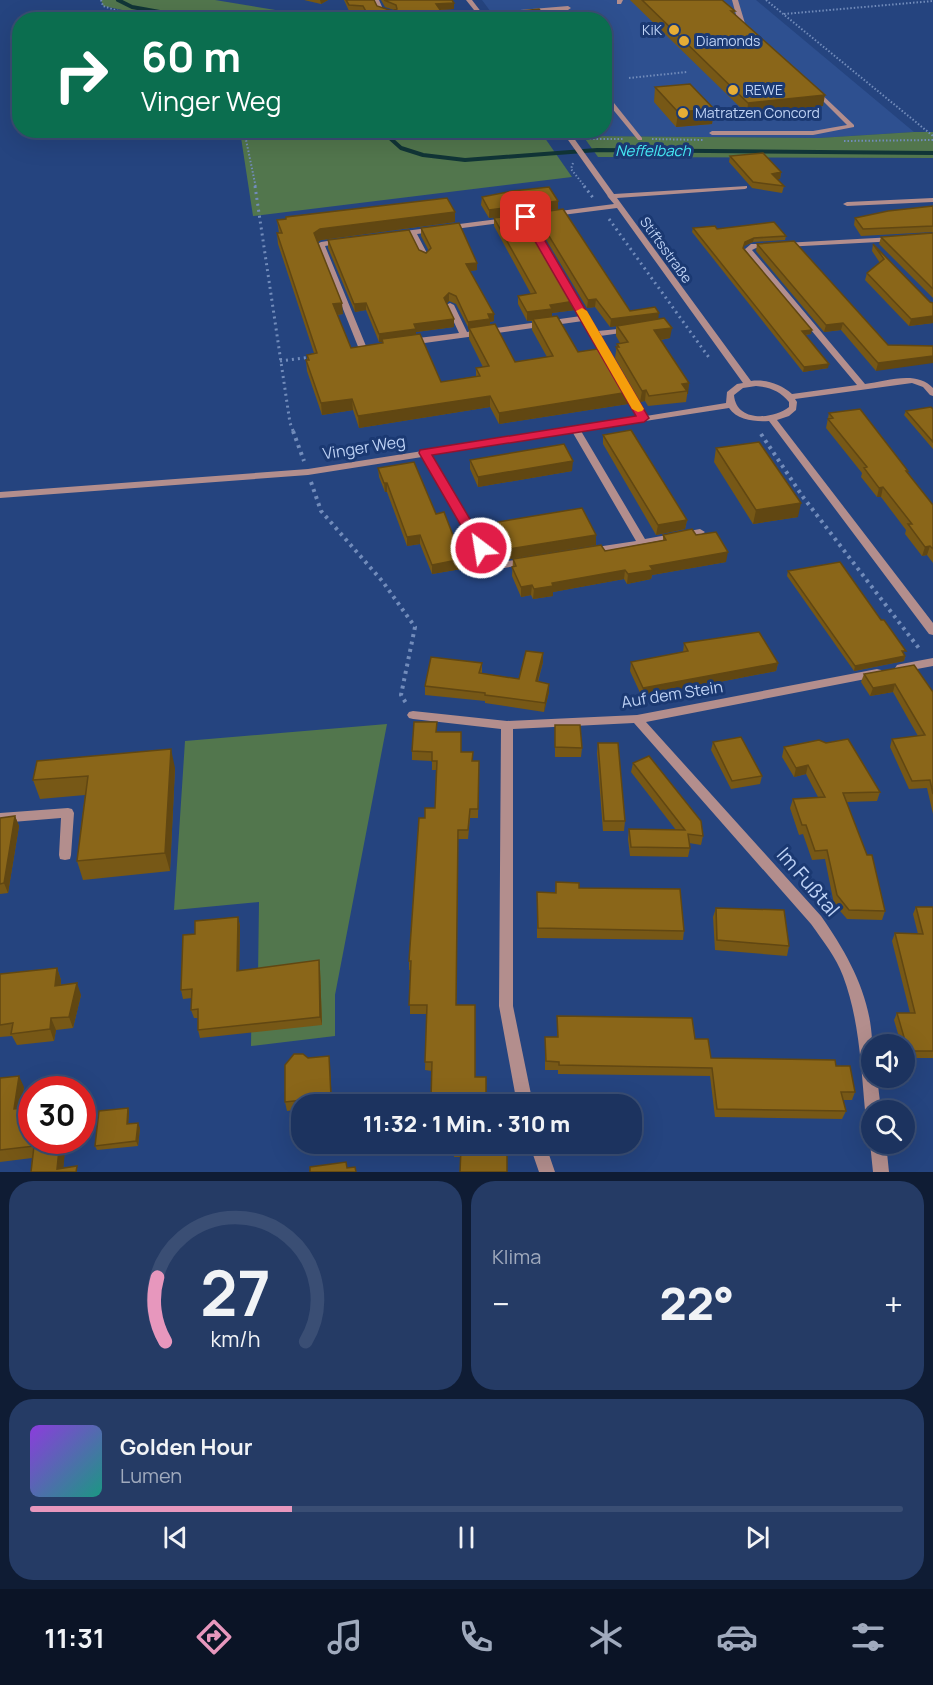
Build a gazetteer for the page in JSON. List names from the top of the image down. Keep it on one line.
{"streets":{"street":["Stiftsstraße","Vinger Weg","Auf dem Stein","Im Fußtal"]},"crossings":[["Auf dem Stein","Im Fußtal"]],"water":["Neffelbach"],"places":["KiK","Diamonds","REWE","Matratzen Concord"],"page":{"turn":["60 m","Vinger Weg"],"limit":"30","trip":"11:32 · 1 Min. · 310 m","tile":"Klima","heat":["−","22°","+"],"song":["Golden Hour","Lumen"],"tabs":"11:31","gauge":["27","km/h"]}}
